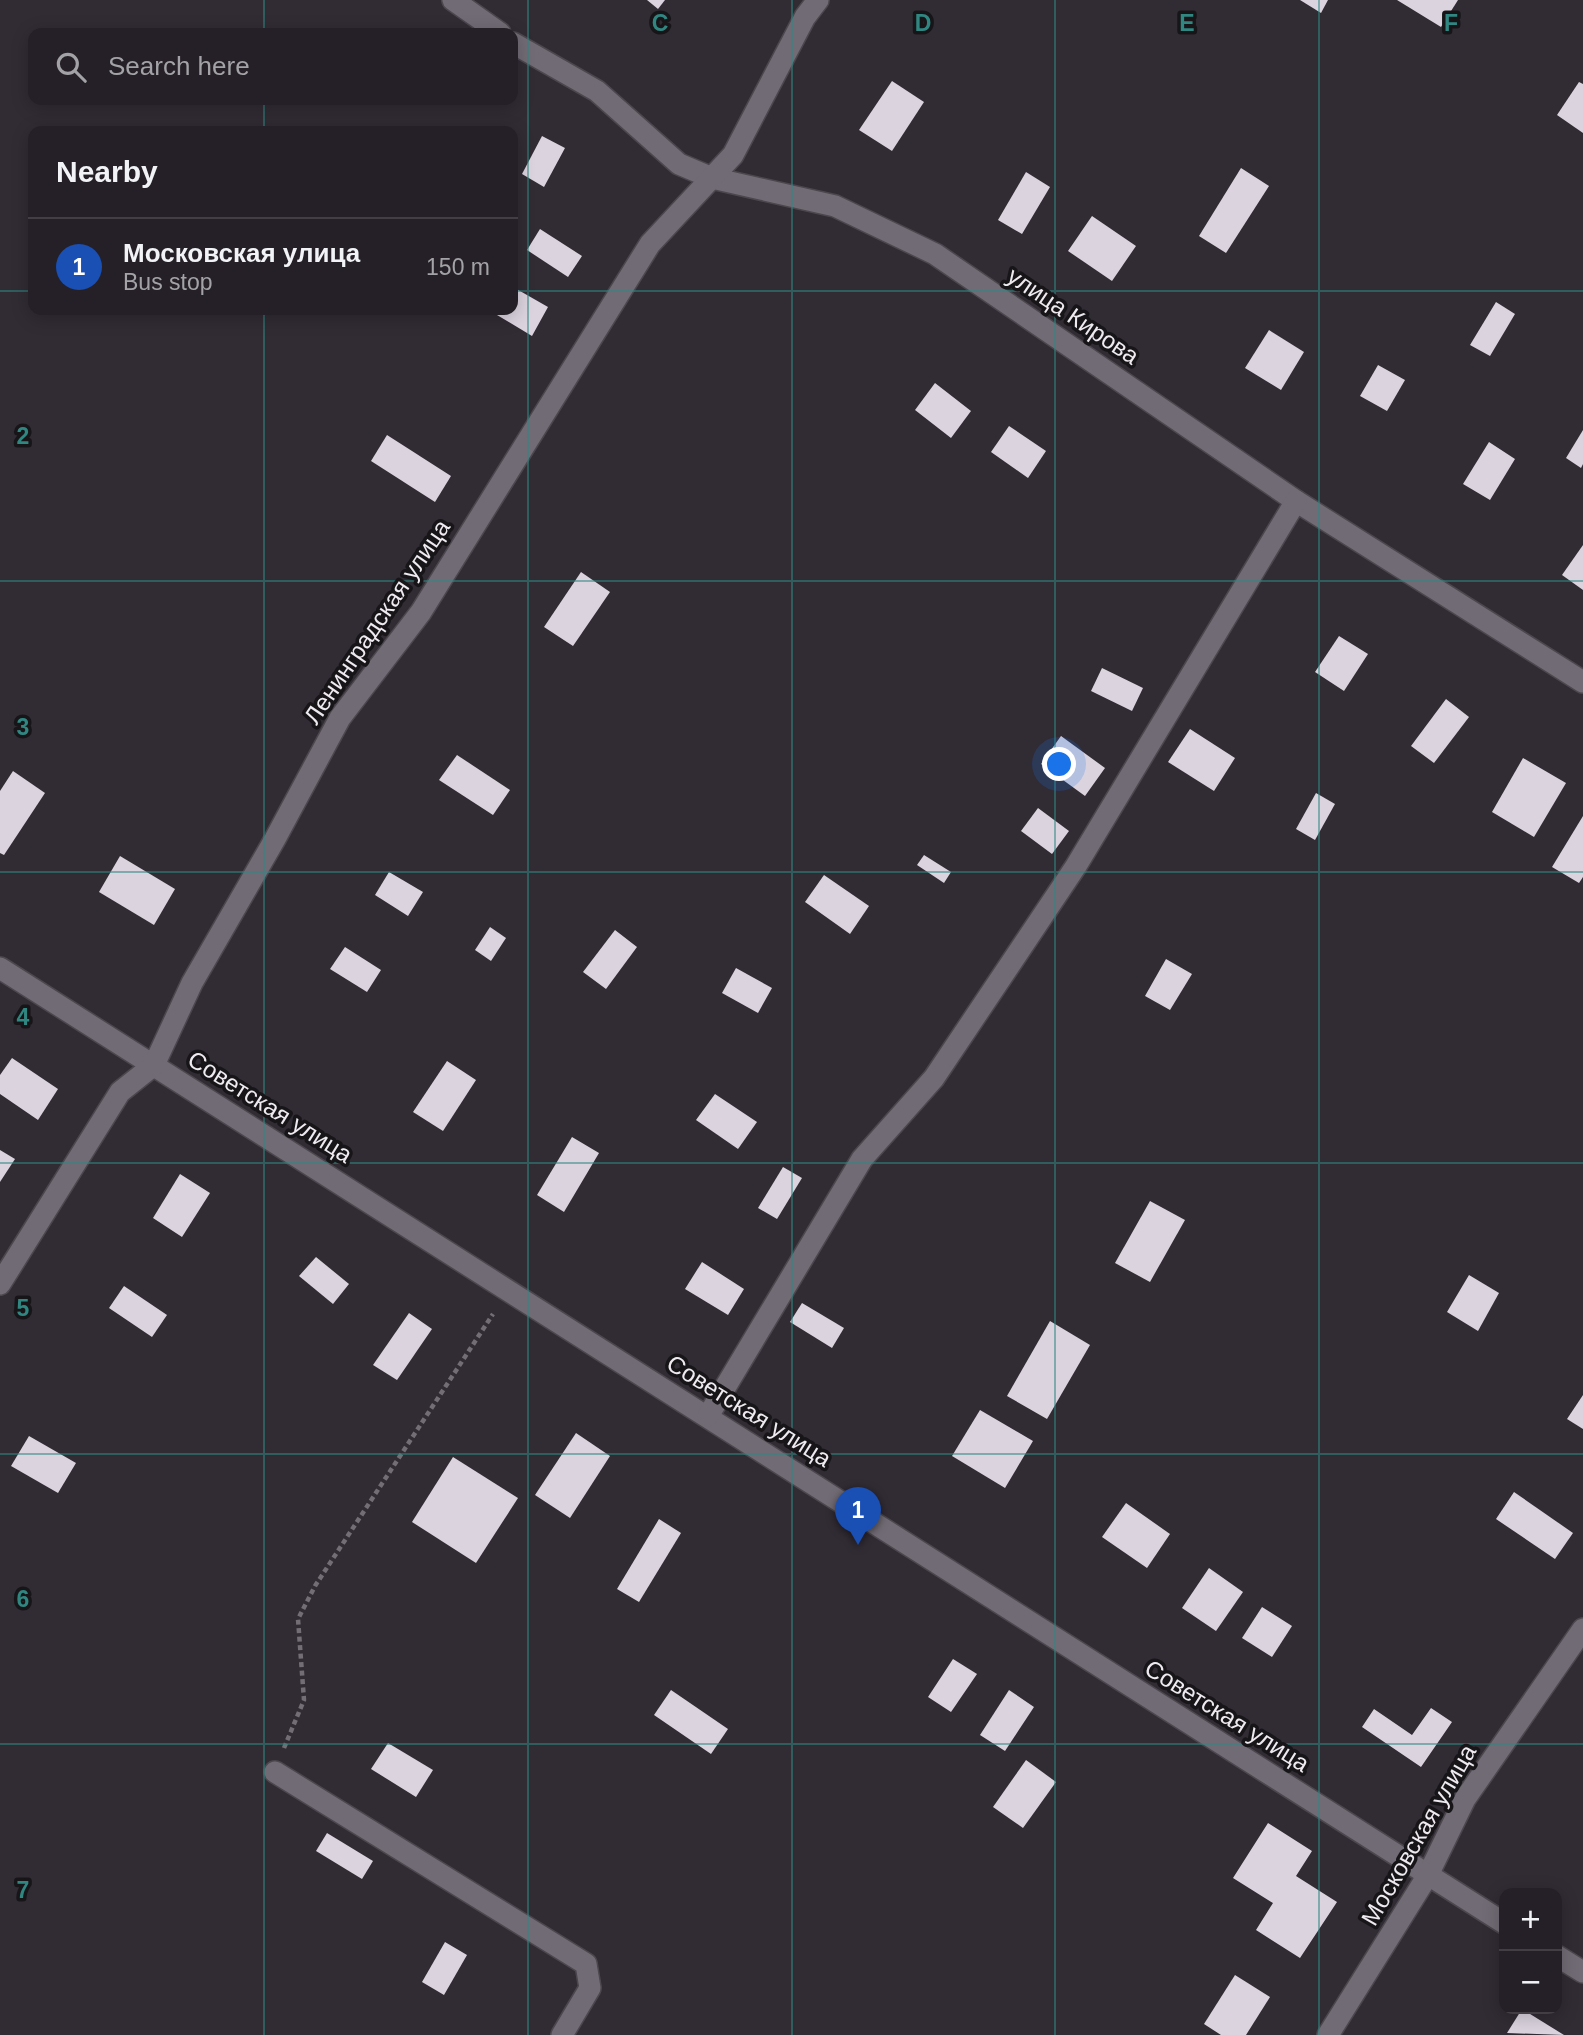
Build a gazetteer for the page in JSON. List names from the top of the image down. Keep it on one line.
{"streets":{"street":["улица Кирова","Ленинградская улица","Советская улица","Московская улица"]},"crossings":[["улица Кирова","Ленинградская улица"],["Ленинградская улица","Советская улица"],["Советская улица","Московская улица"]],"page":{"search":"Search here","heading":"Nearby","list":[{"mark":"1","name":"Московская улица","note":"Bus stop","value":"150 m"}],"pins":"1","map_buttons":["+","−"]},"grid":{"columns":["C","D","E","F"],"rows":["2","3","4","5","6","7"]}}
